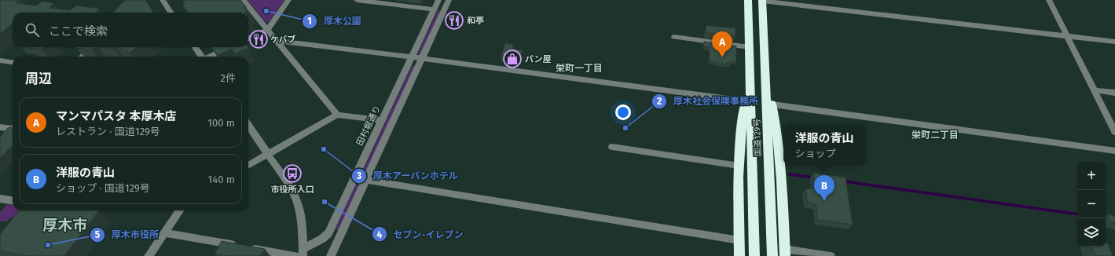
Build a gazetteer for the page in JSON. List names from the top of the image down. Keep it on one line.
{"streets":{"highway":["国道129号"],"street":["田村堀通り"]},"districts":["栄町一丁目","栄町二丁目","厚木市"],"places":{"other":["厚木公園","厚木社会保険事務所","厚木アーバンホテル","セブン-イレブン","厚木市役所"],"restaurant":["和亭","ケバブ"],"shop":["パン屋"],"bus stop":["市役所入口"]},"page":{"search":"ここで検索","pins":["A","B"],"heading":["周辺","2件"],"list":[{"mark":"A","name":"マンマパスタ 本厚木店","note":"レストラン · 国道129号","value":"100 m"},{"mark":"B","name":"洋服の青山","note":"ショップ · 国道129号","value":"140 m"}],"popup":["洋服の青山","ショップ"],"map_buttons":["+","−"]}}
